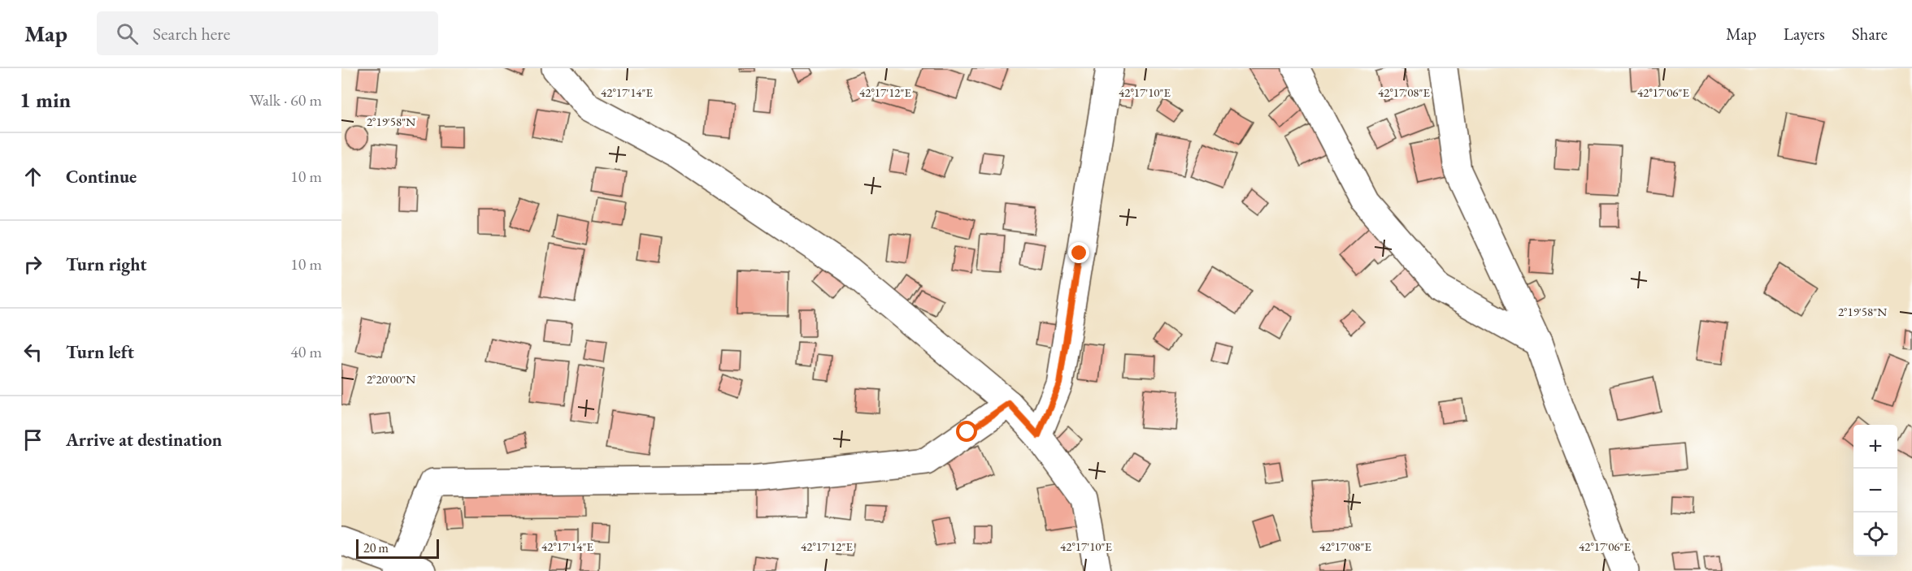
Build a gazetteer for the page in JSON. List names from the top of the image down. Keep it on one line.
{"scale_bar":"20 m","page":{"header":"Map","search":"Search here","nav":["Map","Layers","Share"],"heading":["1 min","Walk · 60 m"],"list":[["Continue","10 m"],["Turn right","10 m"],["Turn left","40 m"],"Arrive at destination"],"map_buttons":["+","−"],"scale":"20 m"},"coordinates":["42°17'14\"E","42°17'12\"E","42°17'10\"E","42°17'08\"E","42°17'06\"E","2°19'58\"N","2°20'00\"N"]}
